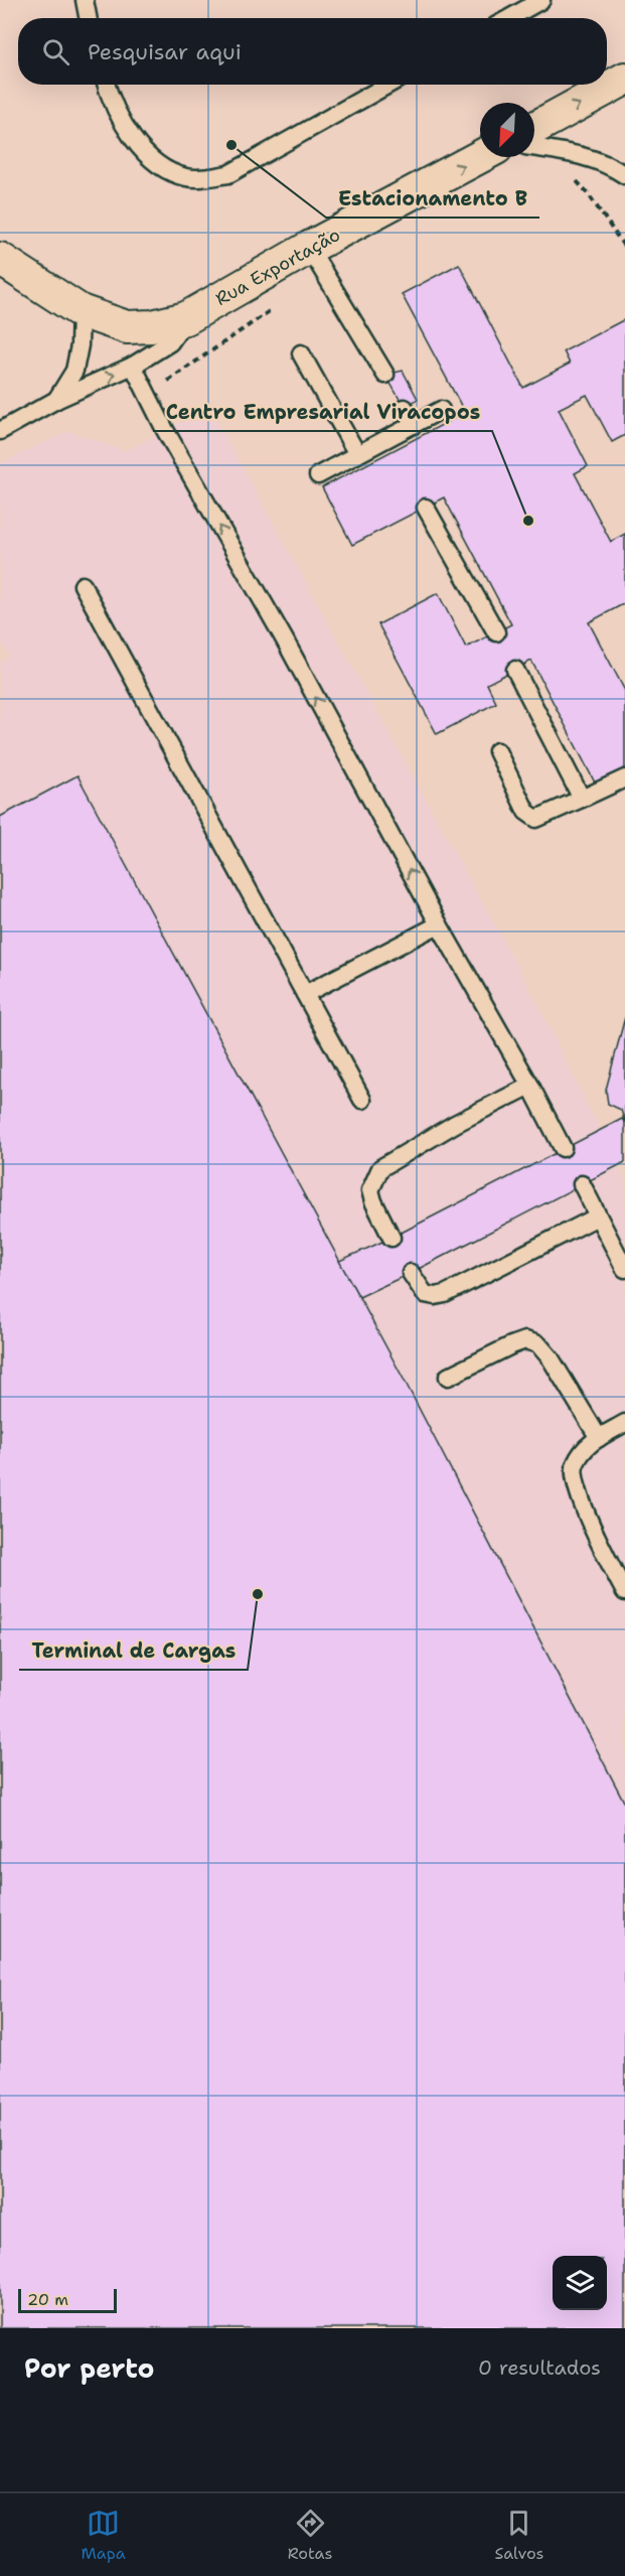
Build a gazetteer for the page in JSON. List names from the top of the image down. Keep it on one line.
{"streets":{"street":["Rua Exportação"]},"one_way":["Rua Exportação"],"places":["Estacionamento B","Centro Empresarial Viracopos","Terminal de Cargas"],"scale_bar":"20 m","north":"bottom left","page":{"search":"Pesquisar aqui","scale":"20 m","heading":["Por perto","0 resultados"],"nav":["Mapa","Rotas","Salvos"]}}
